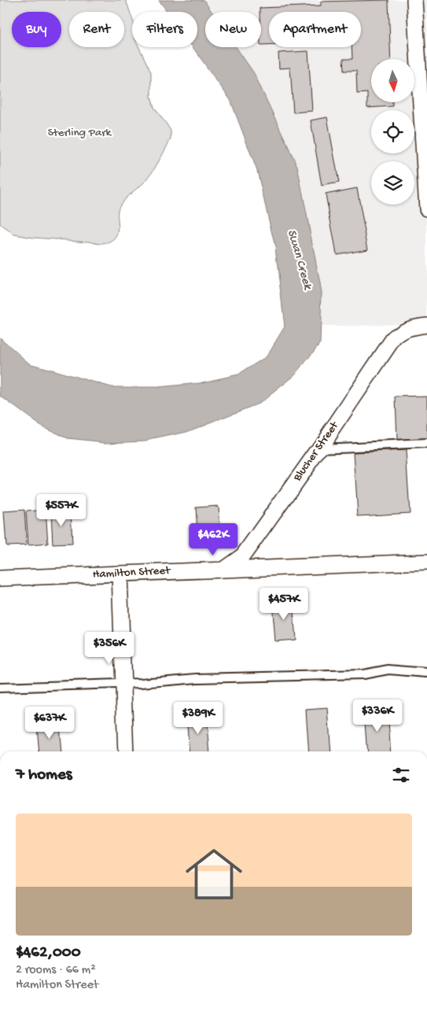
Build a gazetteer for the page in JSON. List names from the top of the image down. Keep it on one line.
{"streets":{"street":["Blucher Street","Hamilton Street"]},"crossings":[["Blucher Street","Hamilton Street"]],"water":["Swan Creek"],"parks":["Sterling Park"],"north":"bottom","page":{"chip":["Buy","Rent","Filters","New","Apartment"],"price":["$557K","$462K","$457K","$356K","$336K","$389K","$637K"],"heading":"7 homes","list":[{"name":"$462,000","note":"2 rooms · 66 m² · Hamilton Street"}]}}
